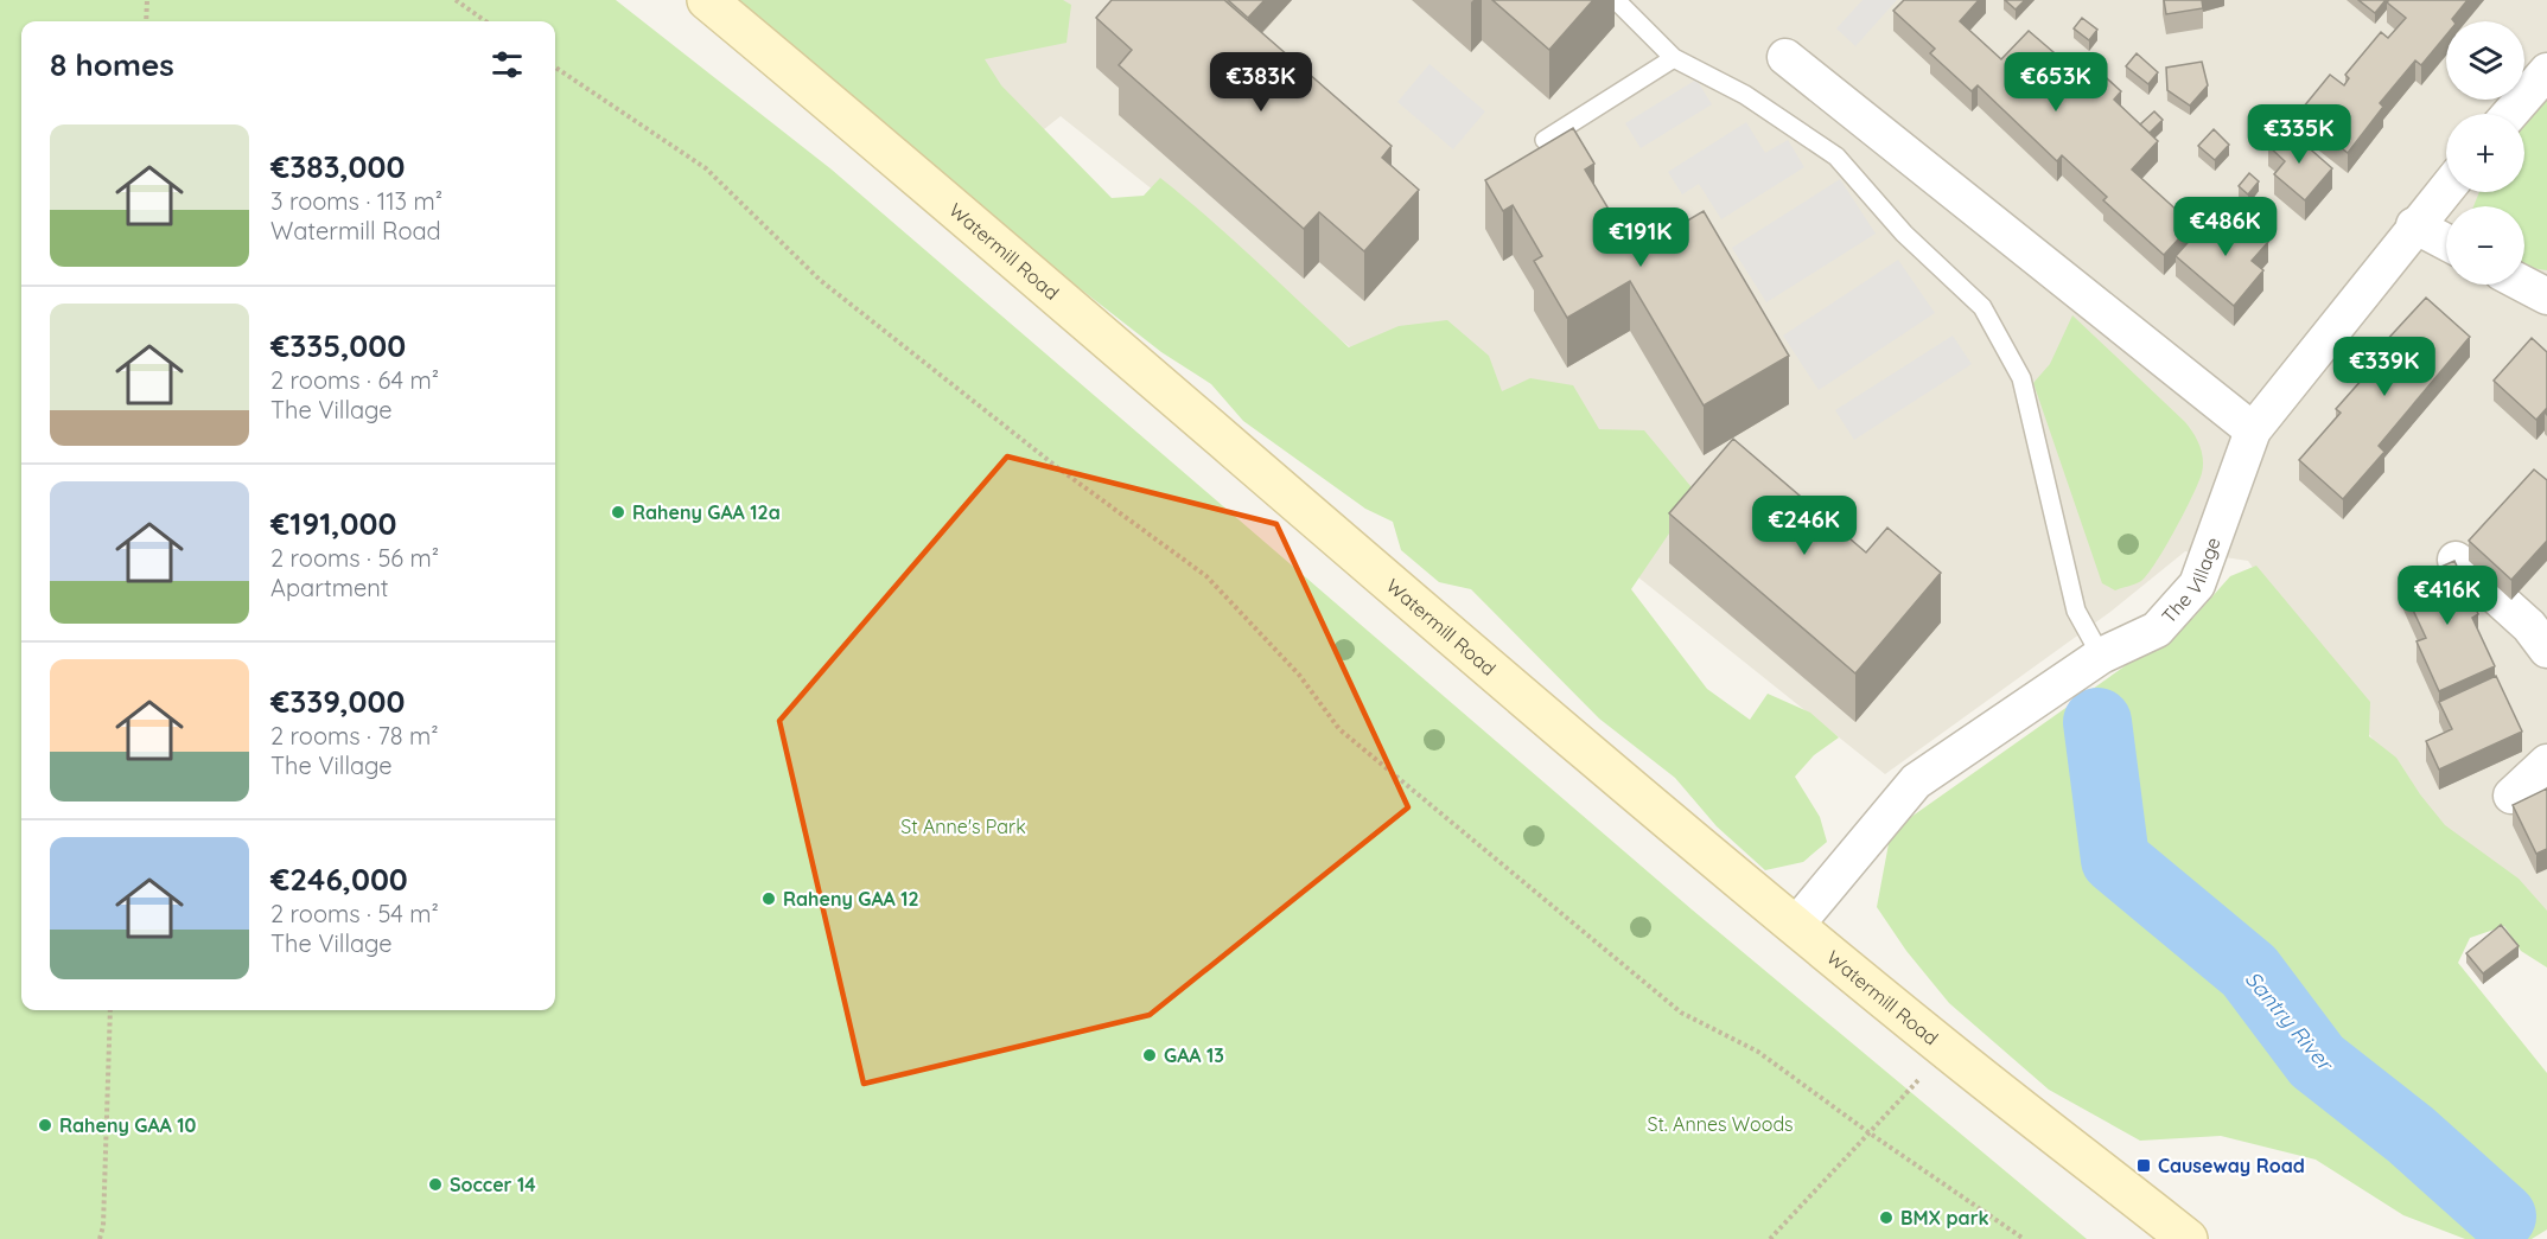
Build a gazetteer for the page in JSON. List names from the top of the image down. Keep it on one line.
{"streets":{"main road":["Watermill Road"],"street":["The Village"]},"crossings":[["Watermill Road","The Village"]],"water":["Santry River"],"parks":["St Anne's Park","St. Annes Woods"],"places":{"other":["Raheny GAA 12a","Raheny GAA 12","GAA 13","Raheny GAA 10","Soccer 14","BMX park"],"transit":["Causeway Road"]},"page":{"map_buttons":["+","−"],"heading":"8 homes","price":["€383K","€653K","€335K","€486K","€191K","€339K","€246K","€416K"],"list":[{"name":"€383,000","note":"3 rooms · 113 m² · Watermill Road"},{"name":"€335,000","note":"2 rooms · 64 m² · The Village"},{"name":"€191,000","note":"2 rooms · 56 m² · Apartment"},{"name":"€339,000","note":"2 rooms · 78 m² · The Village"},{"name":"€246,000","note":"2 rooms · 54 m² · The Village"}]}}
